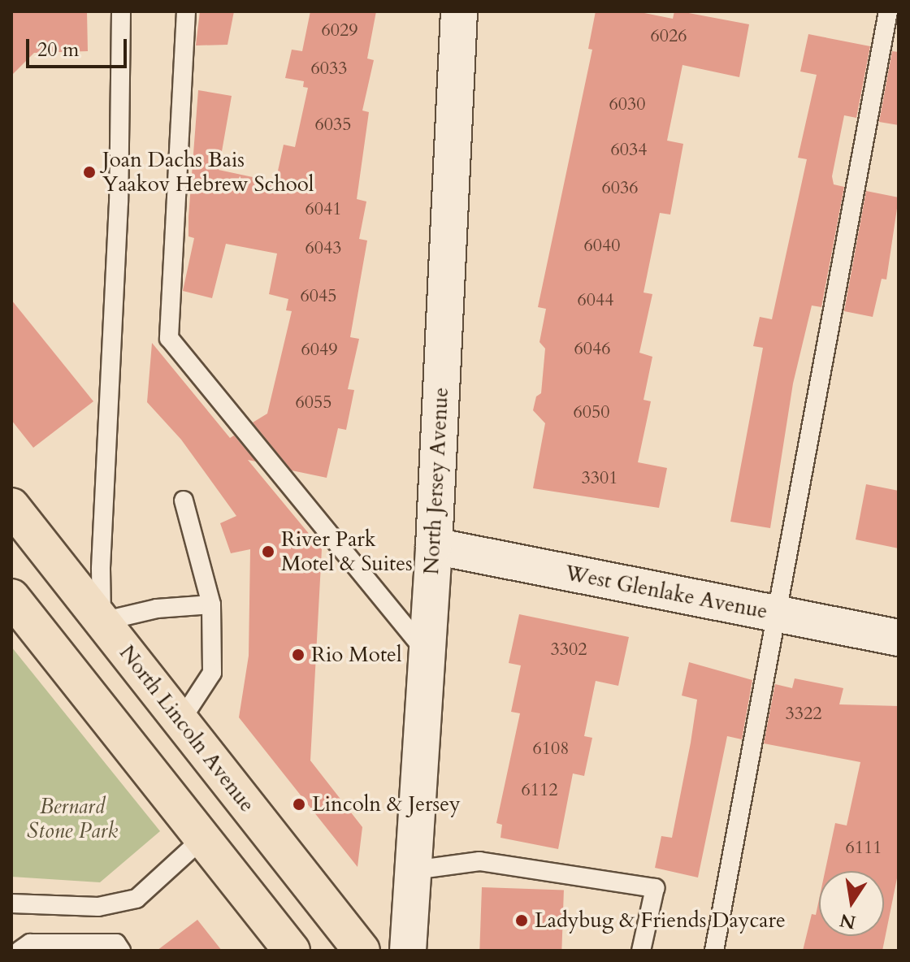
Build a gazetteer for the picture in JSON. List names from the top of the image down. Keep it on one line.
{"streets":{"main road":["North Jersey Avenue","West Glenlake Avenue","North Lincoln Avenue"]},"crossings":[["North Jersey Avenue","West Glenlake Avenue"]],"parks":["Bernard Stone Park"],"places":["Joan Dachs Bais Yaakov Hebrew School","River Park Motel & Suites","Rio Motel","Lincoln & Jersey","Ladybug & Friends Daycare"],"house_numbers":["6029","6026","6033","6030","6035","6034","6036","6041","6040","6043","6045","6044","6046","6049","6055","6050","3301","3302","3322","6108","6112","6111"],"scale_bar":"20 m","north":"bottom"}
